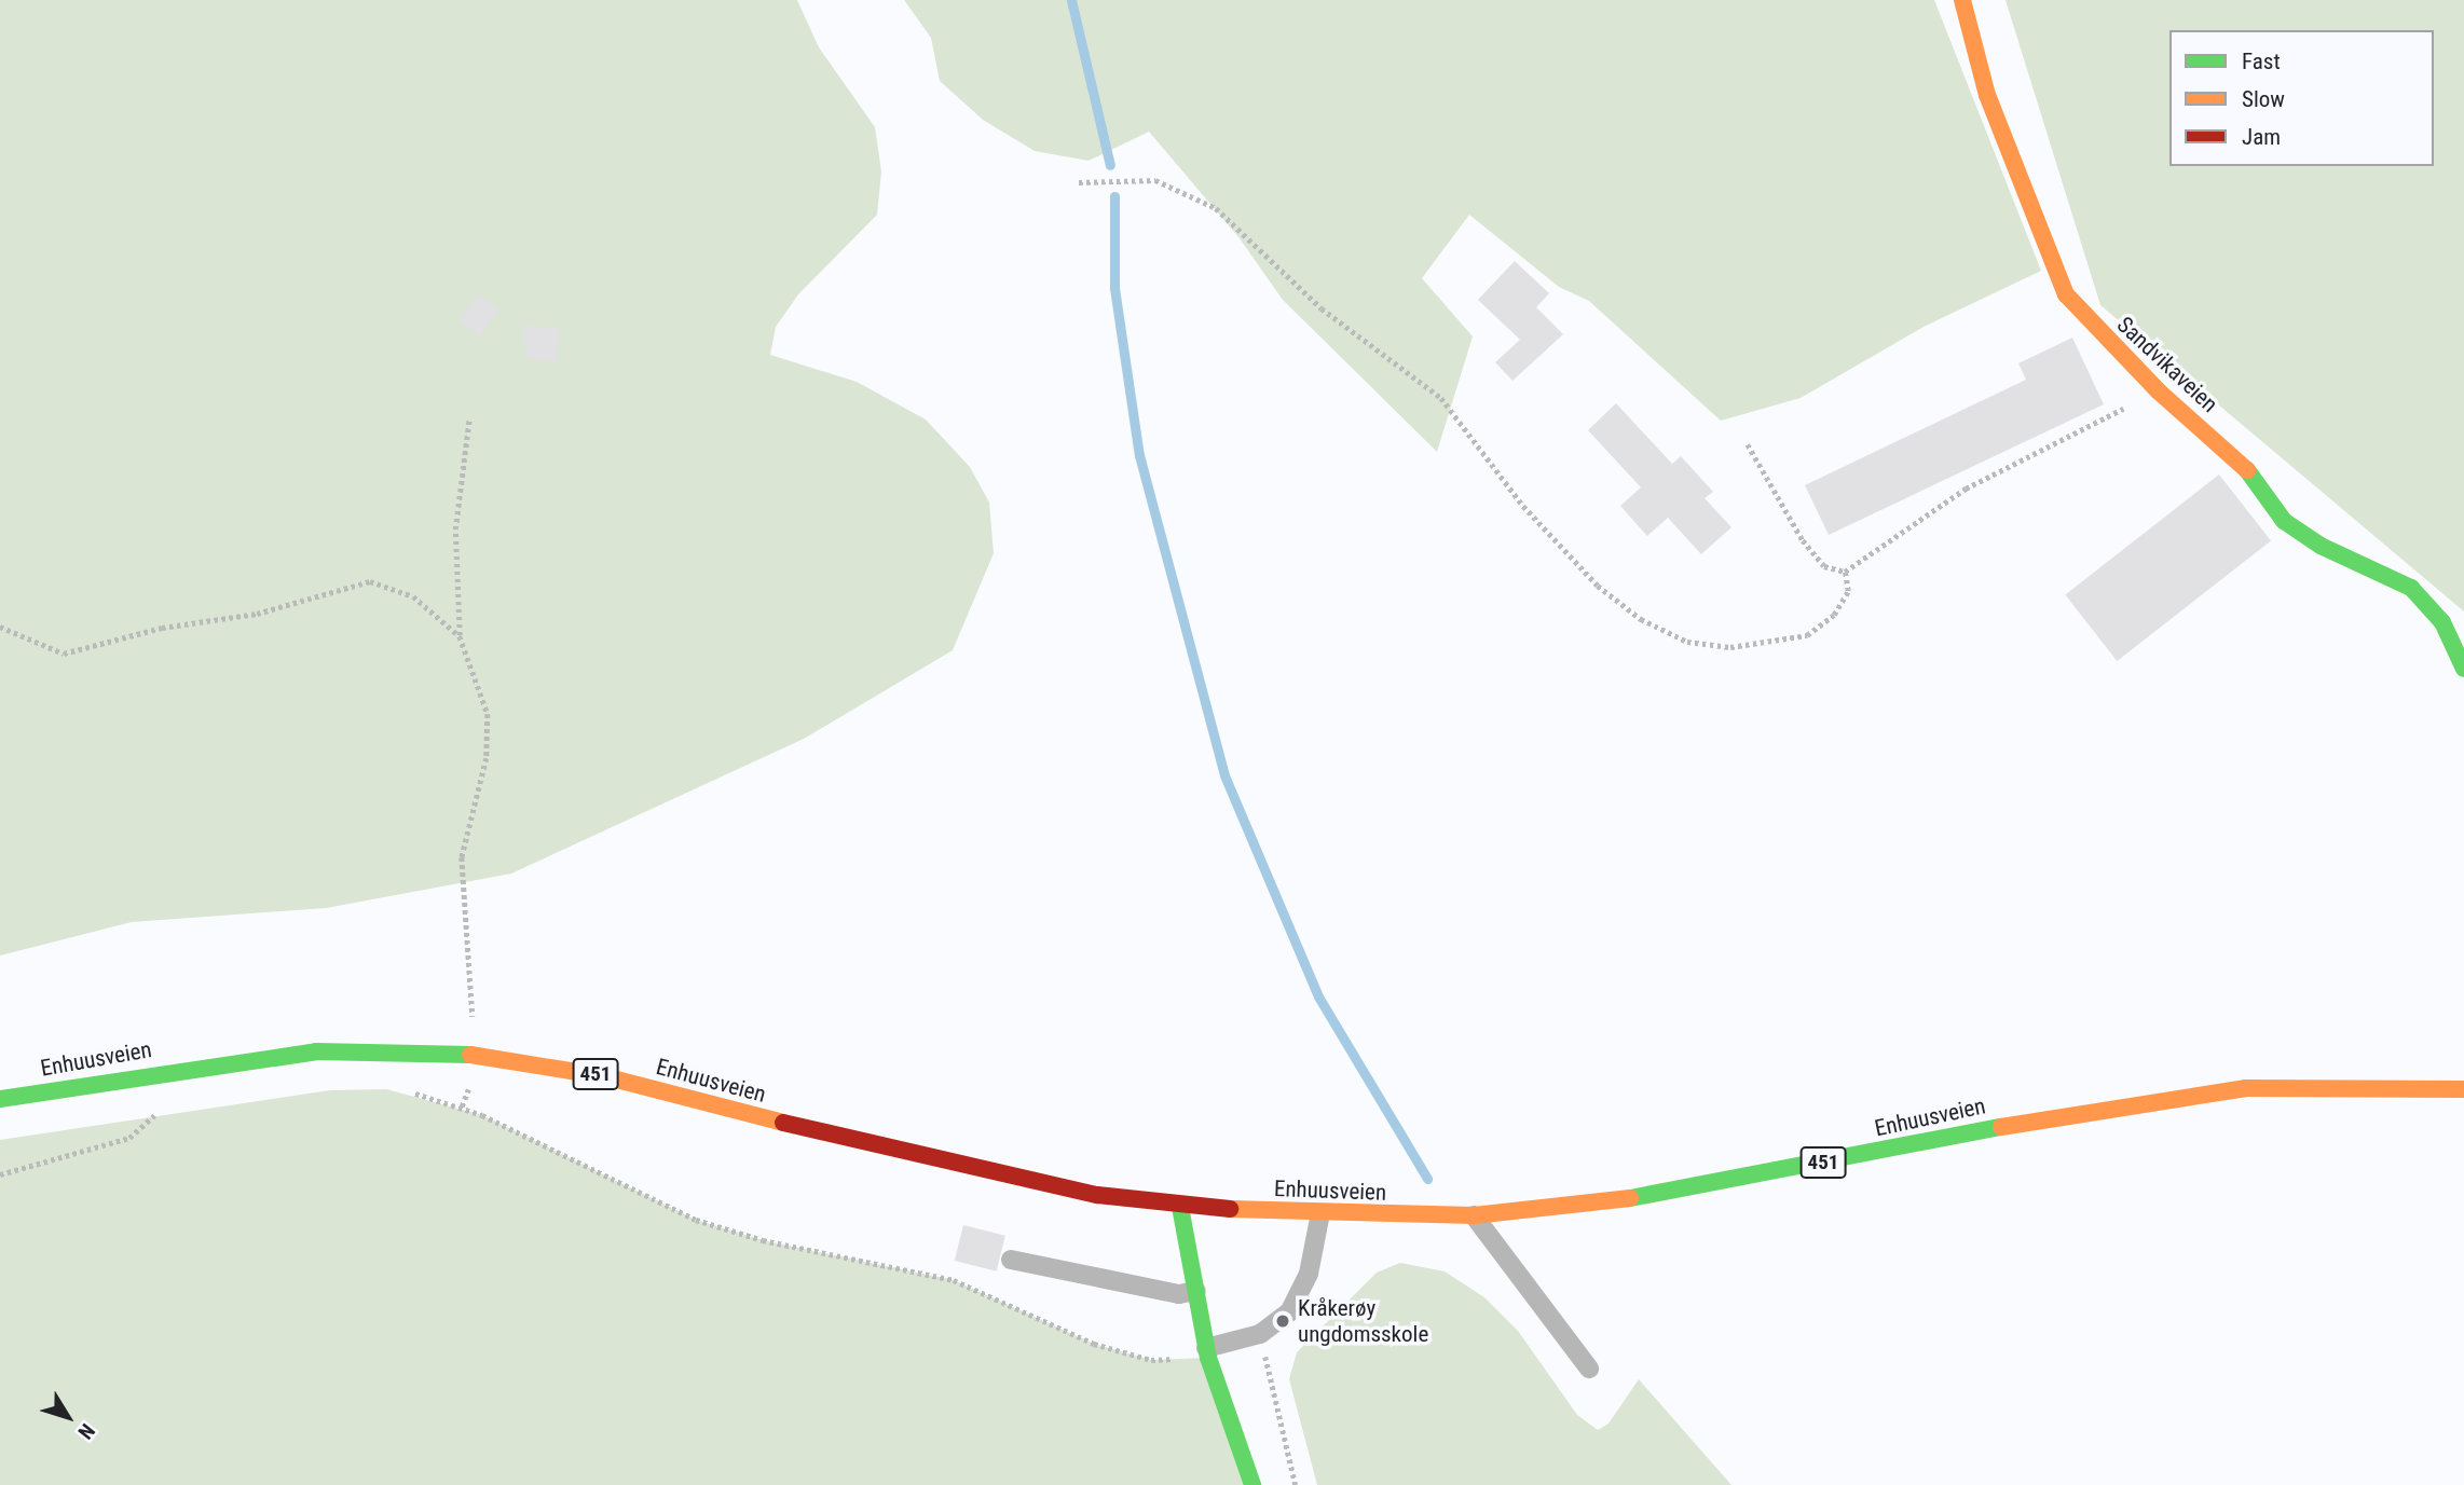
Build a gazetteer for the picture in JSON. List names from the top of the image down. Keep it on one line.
{"streets":{"main road":["Sandvikaveien","Enhuusveien","451"]},"places":["Kråkerøy ungdomsskole"],"legend":["Fast","Slow","Jam"],"north":"bottom right"}
